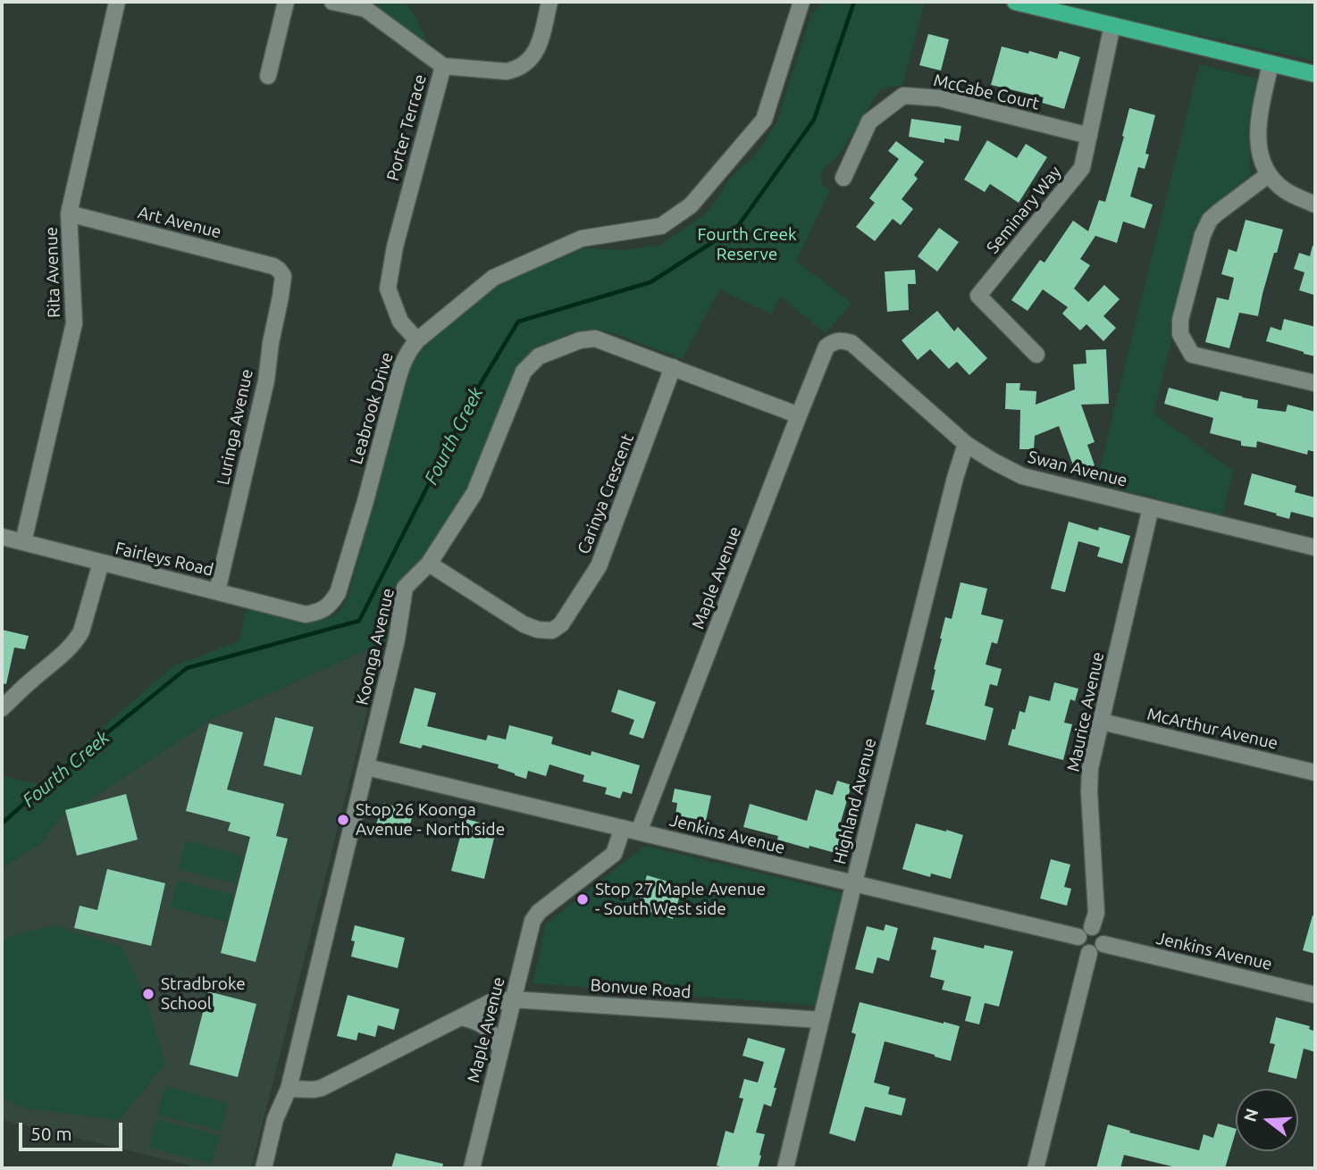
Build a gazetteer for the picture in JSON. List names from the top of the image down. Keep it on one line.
{"streets":{"street":["McCabe Court","Porter Terrace","Seminary Way","Art Avenue","Rita Avenue","Leabrook Drive","Luringa Avenue","Swan Avenue","Carinya Crescent","Fairleys Road","Maple Avenue","Koonga Avenue","Maurice Avenue","McArthur Avenue","Highland Avenue","Jenkins Avenue","Bonvue Road"]},"crossings":[["McCabe Court","Seminary Way"],["Porter Terrace","Leabrook Drive"],["Art Avenue","Rita Avenue"],["Art Avenue","Luringa Avenue"],["Rita Avenue","Fairleys Road"],["Leabrook Drive","Fairleys Road"],["Luringa Avenue","Fairleys Road"],["Swan Avenue","Maple Avenue"],["Swan Avenue","Maurice Avenue"],["Swan Avenue","Highland Avenue"],["Carinya Crescent","Koonga Avenue"],["Maple Avenue","Koonga Avenue"],["Maple Avenue","Jenkins Avenue"],["Maple Avenue","Bonvue Road"],["Koonga Avenue","Jenkins Avenue"],["Koonga Avenue","Bonvue Road"],["Maurice Avenue","McArthur Avenue"],["Maurice Avenue","Jenkins Avenue"],["Highland Avenue","Jenkins Avenue"],["Highland Avenue","Bonvue Road"]],"water":["Fourth Creek"],"parks":["Fourth Creek Reserve"],"places":["Stop 26 Koonga Avenue - North side","Stop 27 Maple Avenue - South West side","Stradbroke School"],"scale_bar":"50 m","north":"left"}
